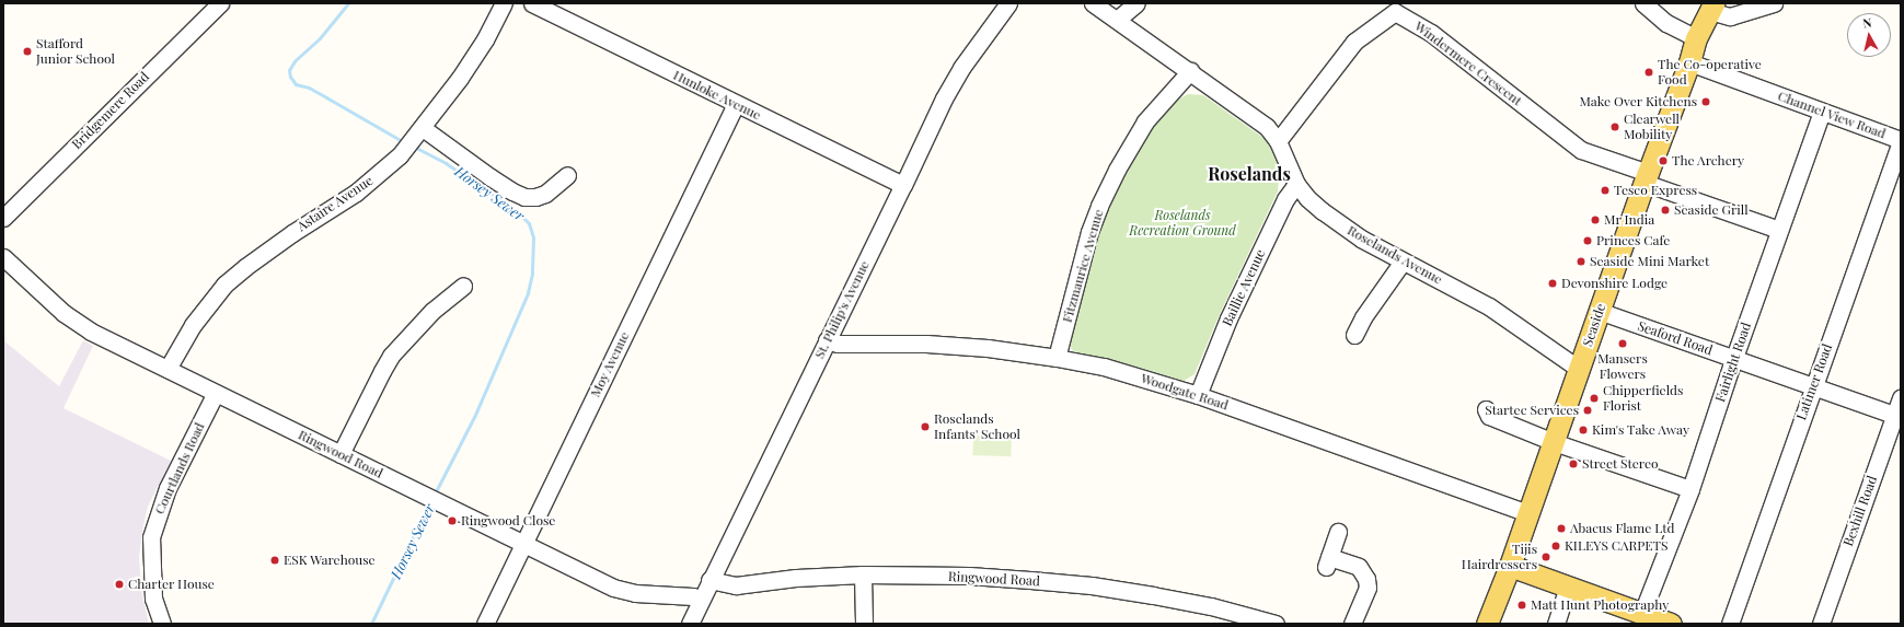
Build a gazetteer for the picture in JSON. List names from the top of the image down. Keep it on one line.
{"streets":{"main road":["Seaside"],"street":["Windermere Crescent","Hunloke Avenue","Bridgemere Road","Channel View Road","Astaire Avenue","Roselands Avenue","Fitzmaurice Avenue","Baillie Avenue","St. Philip's Avenue","Seaford Road","Fairlight Road","Moy Avenue","Latimer Road","Woodgate Road","Ringwood Road","Courtlands Road","Bexhill Road"]},"crossings":[["Windermere Crescent","Roselands Avenue"],["Windermere Crescent","Seaside"],["Hunloke Avenue","St. Philip's Avenue"],["Hunloke Avenue","Moy Avenue"],["Channel View Road","Seaside"],["Channel View Road","Fairlight Road"],["Channel View Road","Latimer Road"],["Astaire Avenue","Ringwood Road"],["Roselands Avenue","Fitzmaurice Avenue"],["Roselands Avenue","Baillie Avenue"],["Roselands Avenue","Seaside"],["Fitzmaurice Avenue","Woodgate Road"],["Baillie Avenue","Woodgate Road"],["St. Philip's Avenue","Woodgate Road"],["St. Philip's Avenue","Ringwood Road"],["Seaside","Seaford Road"],["Seaside","Woodgate Road"],["Seaford Road","Fairlight Road"],["Seaford Road","Latimer Road"],["Seaford Road","Bexhill Road"],["Moy Avenue","Ringwood Road"],["Ringwood Road","Courtlands Road"]],"districts":["Roselands"],"water":["Horsey Sewer"],"parks":["Roselands Recreation Ground"],"places":["Stafford Junior School","The Co-operative Food","Make Over Kitchens","Clearwell Mobility","The Archery","Tesco Express","Seaside Grill","Mr India","Princes Cafe","Seaside Mini Market","Devonshire Lodge","Mansers Flowers","Chipperfields Florist","Startec Services","Roselands Infants' School","Kim's Take Away","Street Stereo","Ringwood Close","Abacus Flame Ltd","KILEYS CARPETS","Tijis Hairdressers","ESK Warehouse","Charter House","Matt Hunt Photography"],"north":"top"}
